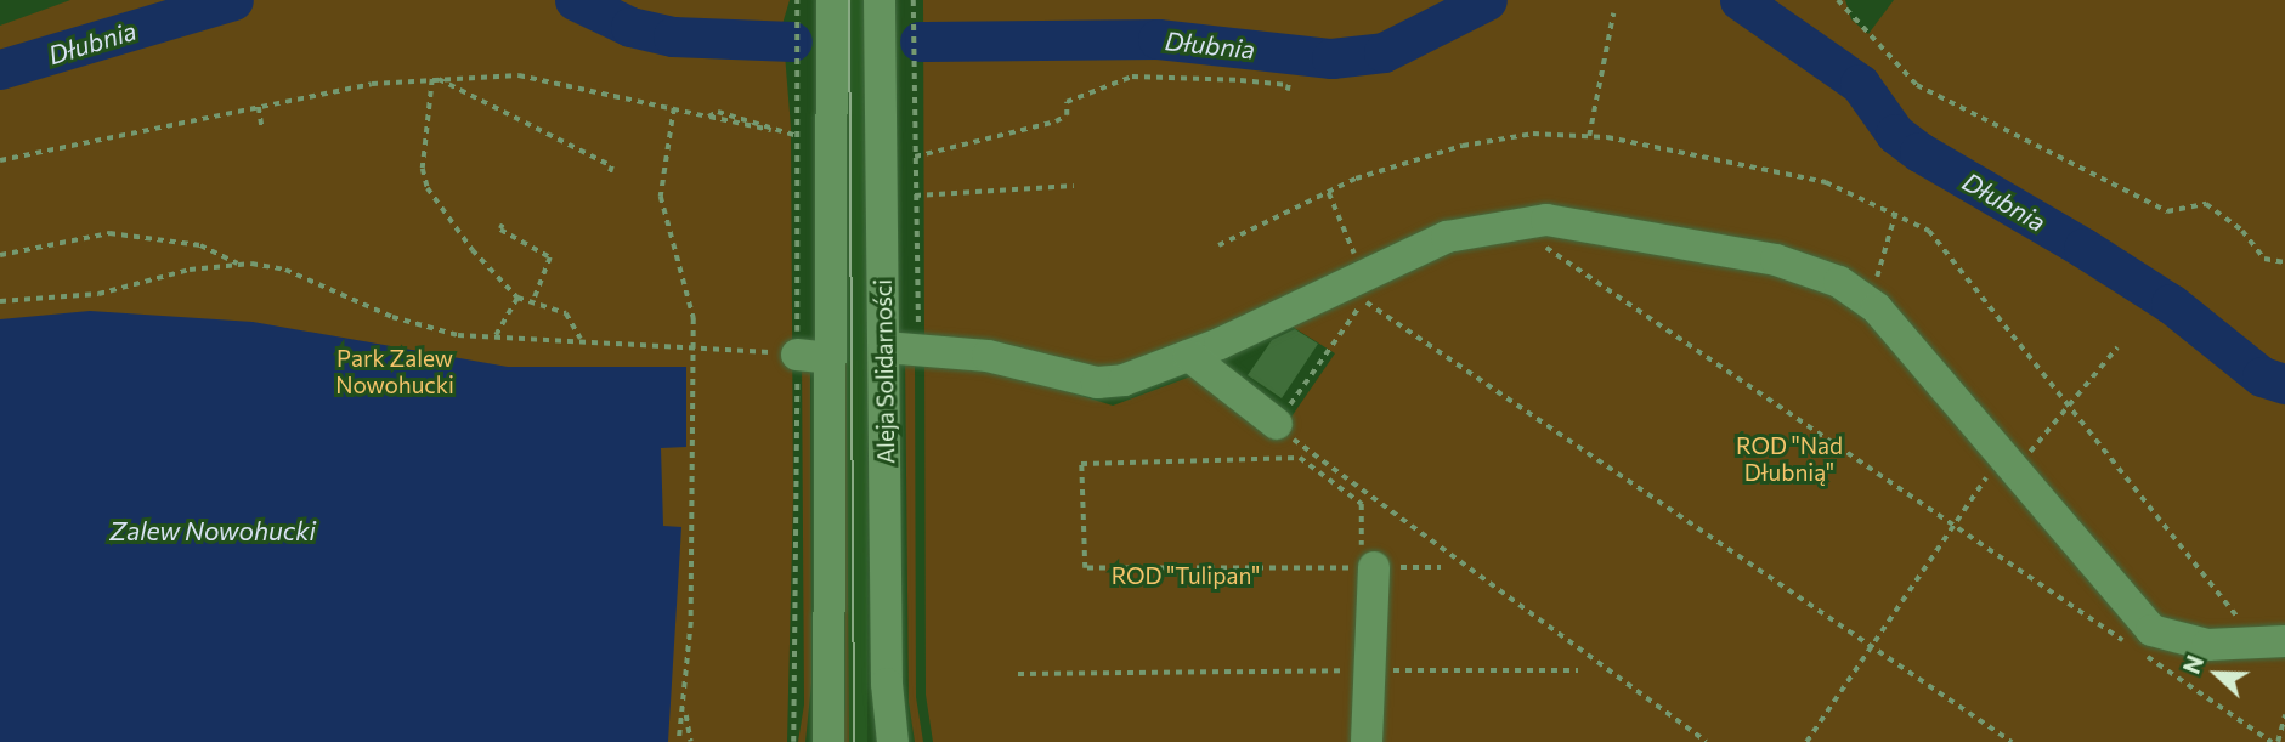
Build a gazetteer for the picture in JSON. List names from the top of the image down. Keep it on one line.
{"streets":{"street":["Aleja Solidarności"]},"water":["Dłubnia","Zalew Nowohucki"],"parks":["Park Zalew Nowohucki","ROD \"Nad Dłubnią\"","ROD \"Tulipan\""],"north":"left"}
